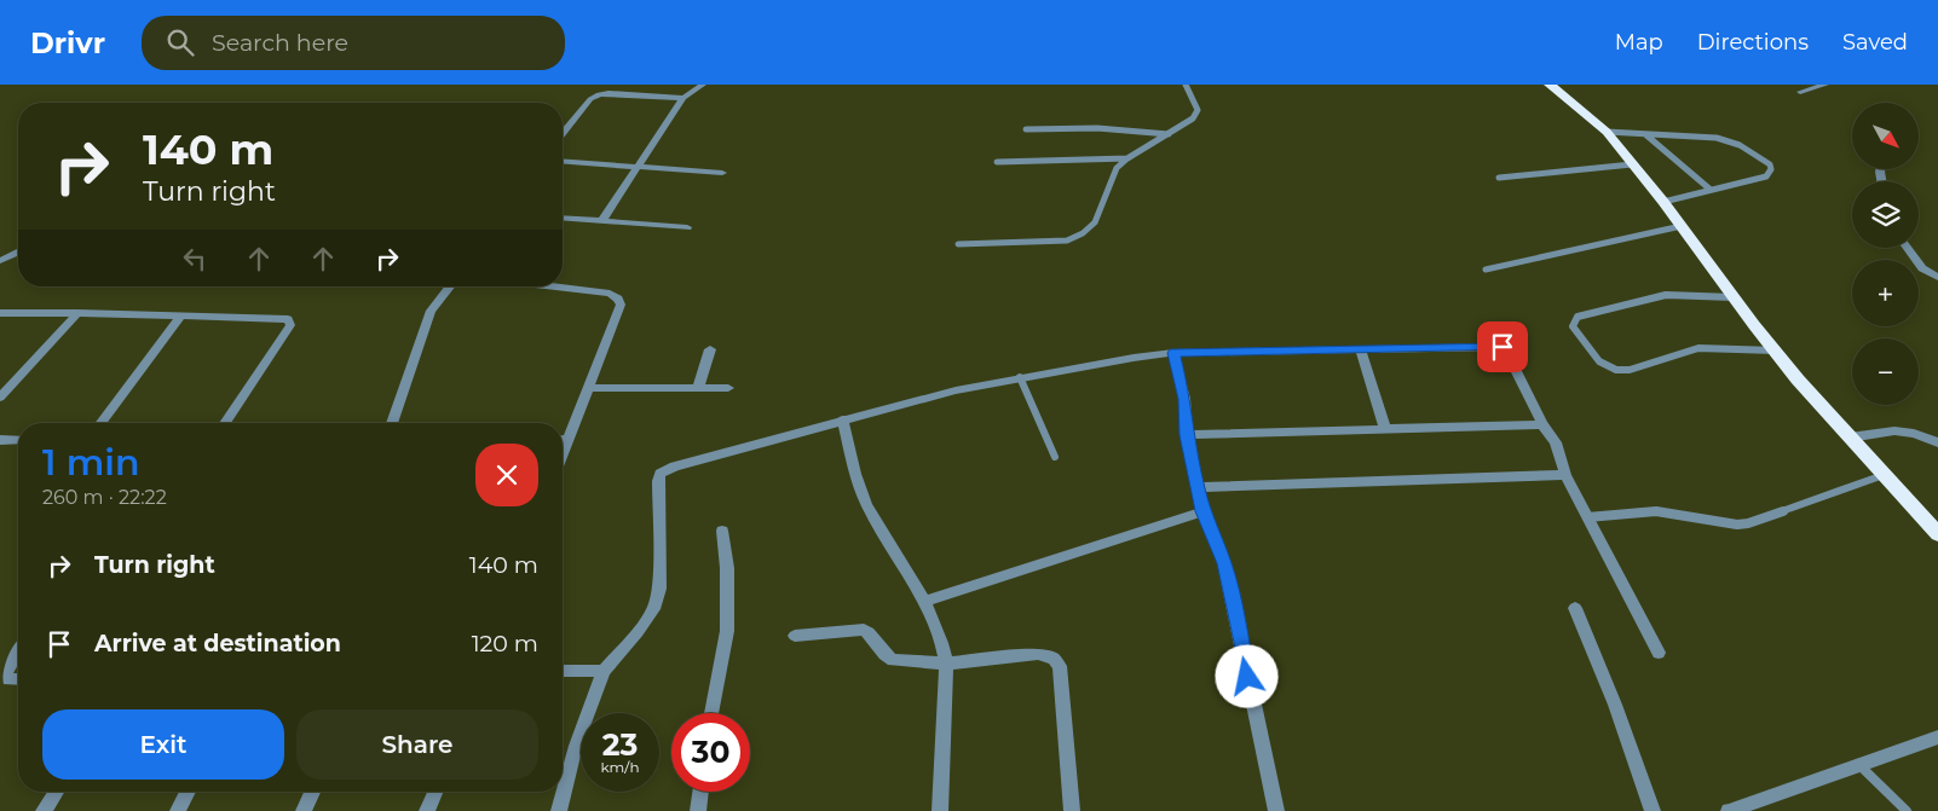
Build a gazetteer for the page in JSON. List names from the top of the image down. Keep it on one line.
{"north":"bottom right","page":{"header":"Drivr","search":"Search here","nav":["Map","Directions","Saved"],"map_buttons":["+","−"],"turn":["140 m","Turn right"],"heading":["1 min","260 m · 22:22"],"list":[{"name":"Turn right","value":"140 m"},{"name":"Arrive at destination","value":"120 m"}],"buttons":["Exit","Share"],"speed":"23 km/h","limit":"30"}}
